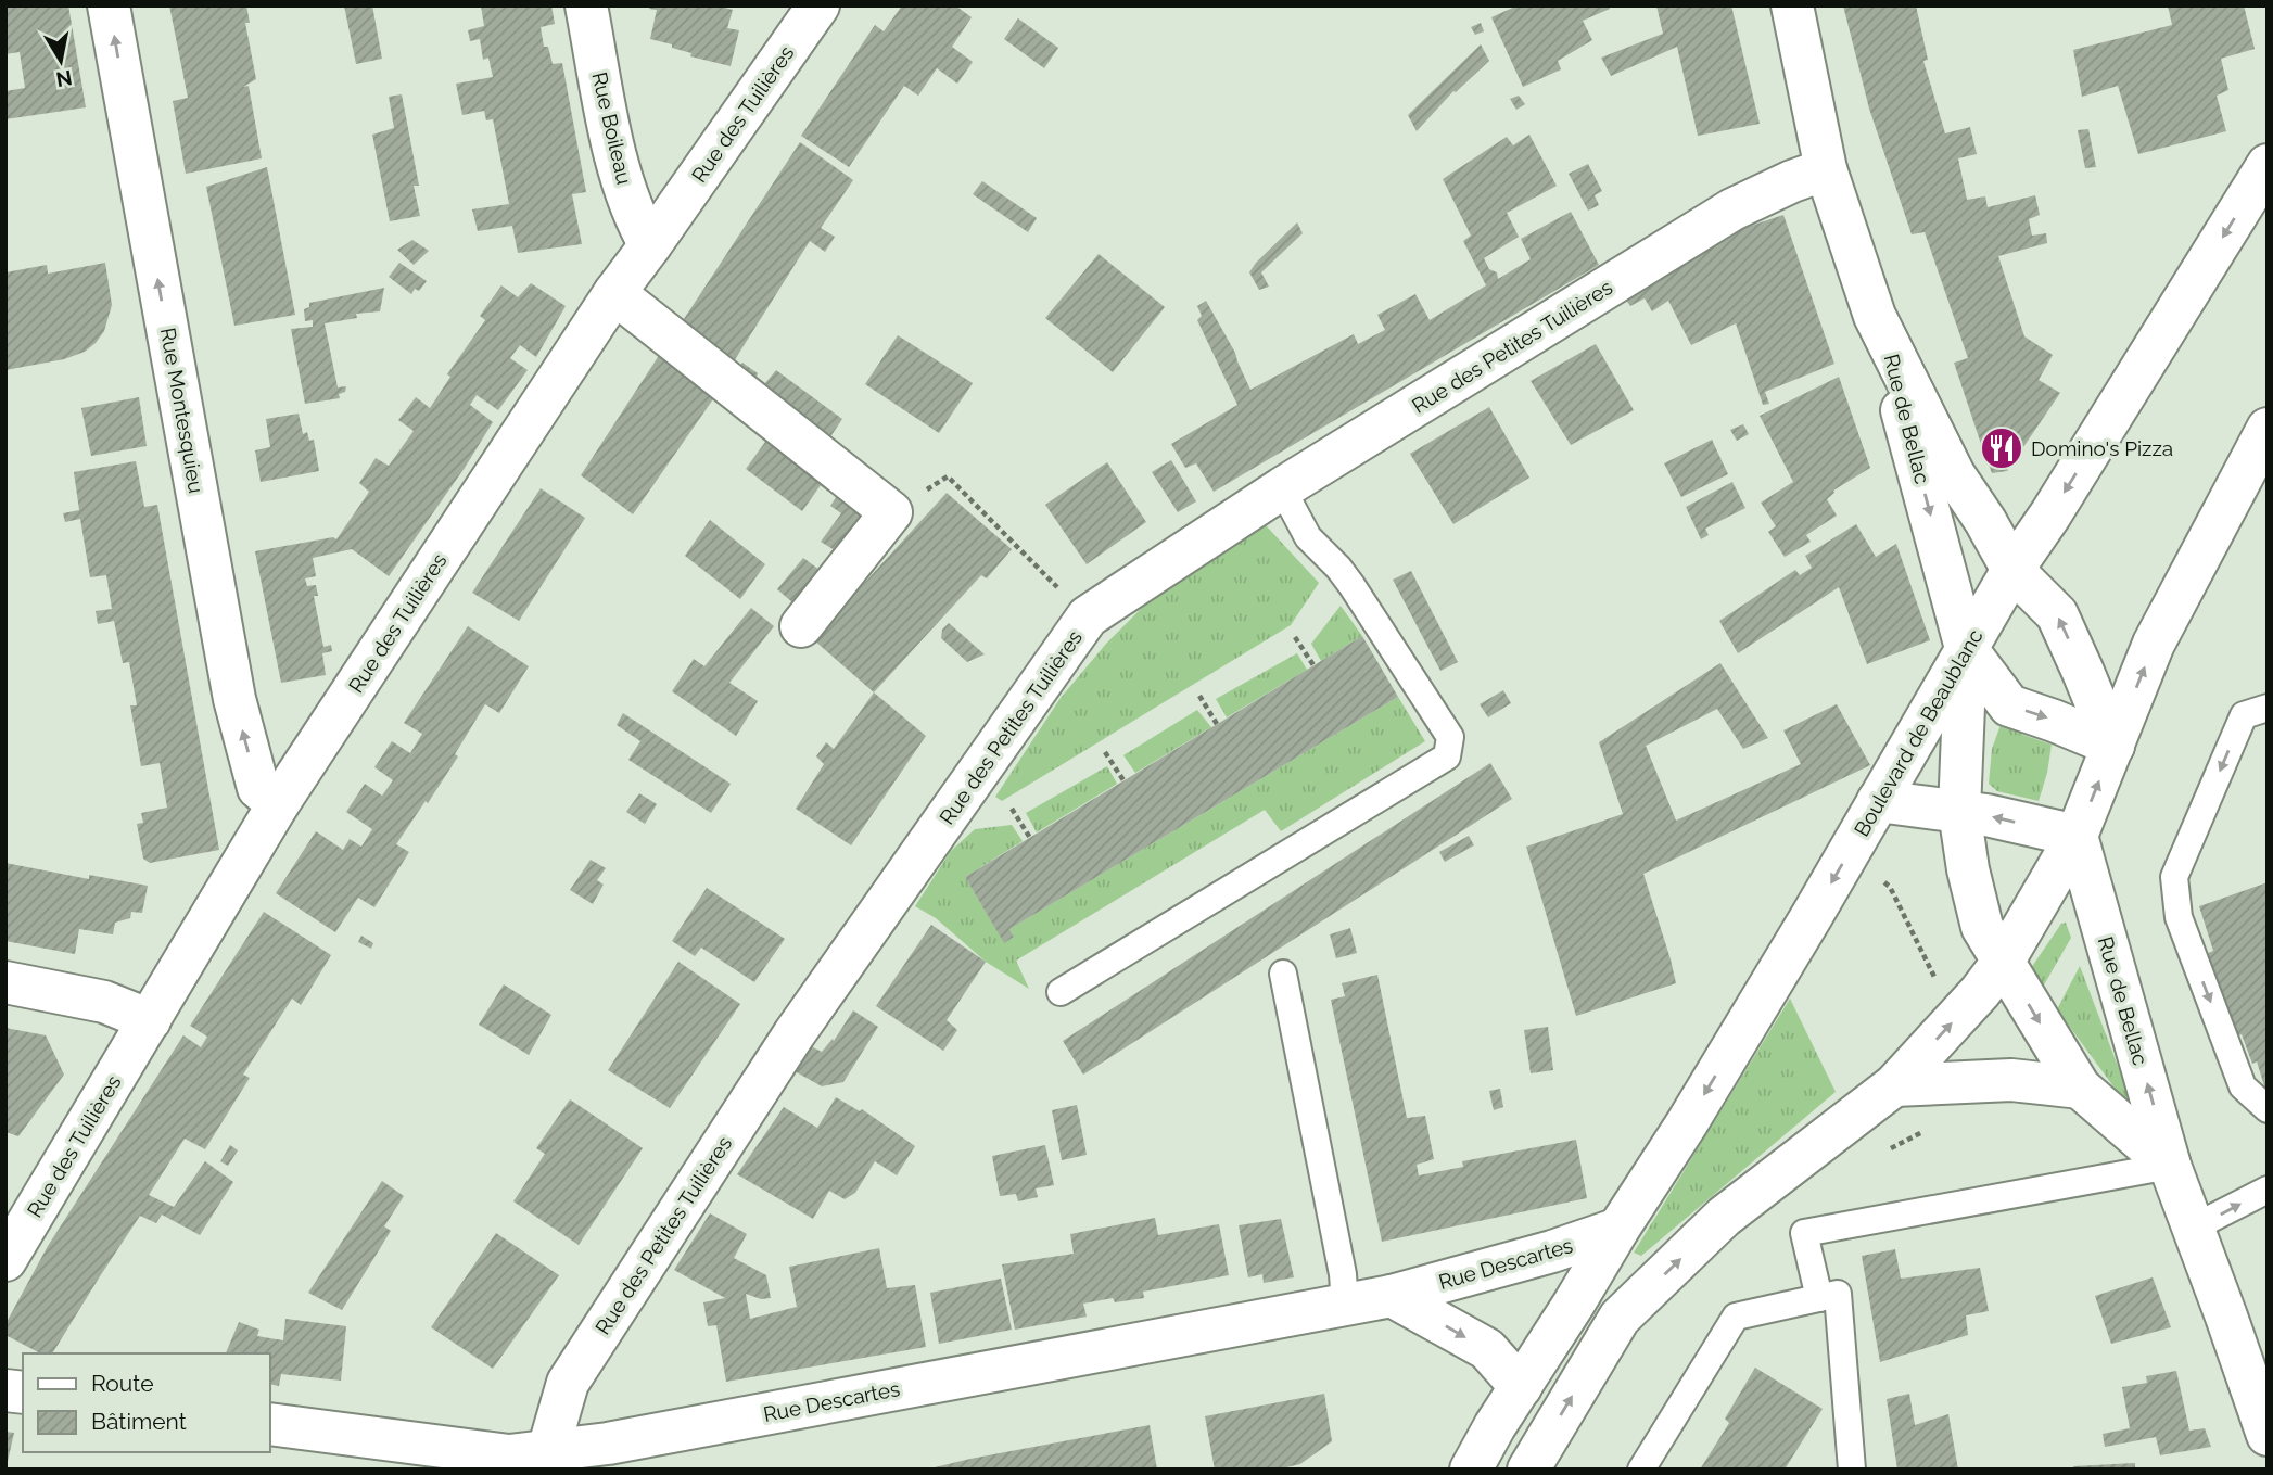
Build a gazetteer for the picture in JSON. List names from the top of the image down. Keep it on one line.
{"streets":{"street":["Rue des Tuilières","Rue Boileau","Rue des Petites Tuilières","Rue Montesquieu","Rue de Bellac","Boulevard de Beaublanc","Rue Descartes"]},"crossings":[["Rue des Tuilières","Rue Boileau"],["Rue des Tuilières","Rue Montesquieu"],["Rue des Petites Tuilières","Rue Descartes"],["Rue de Bellac","Boulevard de Beaublanc"],["Boulevard de Beaublanc","Rue Descartes"]],"one_way":["Rue Montesquieu"],"places":{"restaurant":["Domino's Pizza"]},"legend":["Route","Bâtiment"],"north":"bottom"}
